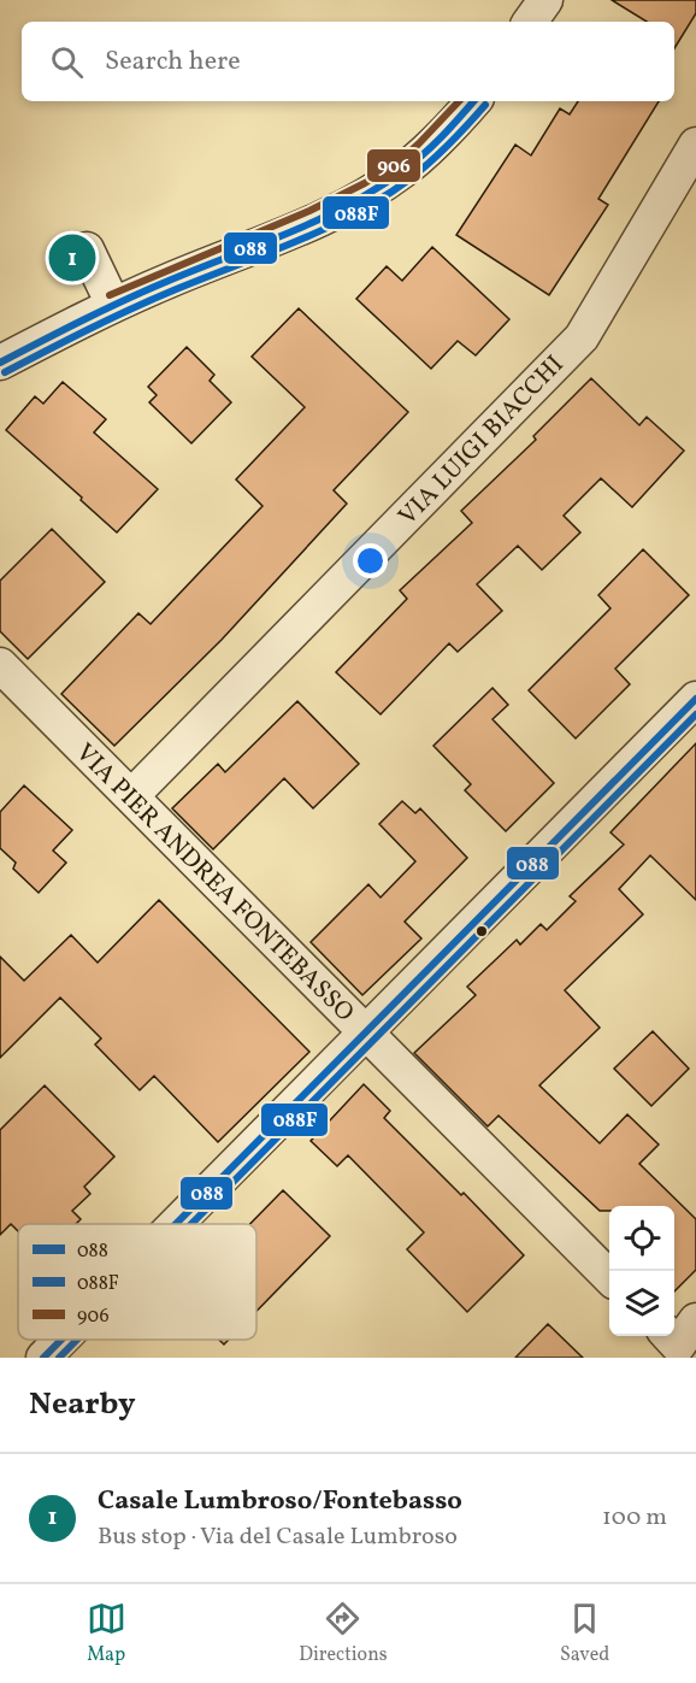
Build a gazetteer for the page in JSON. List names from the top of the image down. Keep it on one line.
{"streets":{"street":["VIA LUIGI BIACCHI","VIA PIER ANDREA FONTEBASSO"]},"crossings":[["VIA LUIGI BIACCHI","VIA PIER ANDREA FONTEBASSO"]],"lines":["transit line 088","transit line 906","transit line 088F"],"legend":["088","088F","906"],"page":{"search":"Search here","pins":"1","heading":"Nearby","list":[{"mark":"1","name":"Casale Lumbroso/Fontebasso","note":"Bus stop · Via del Casale Lumbroso","value":"100 m"}],"nav":["Map","Directions","Saved"]}}
